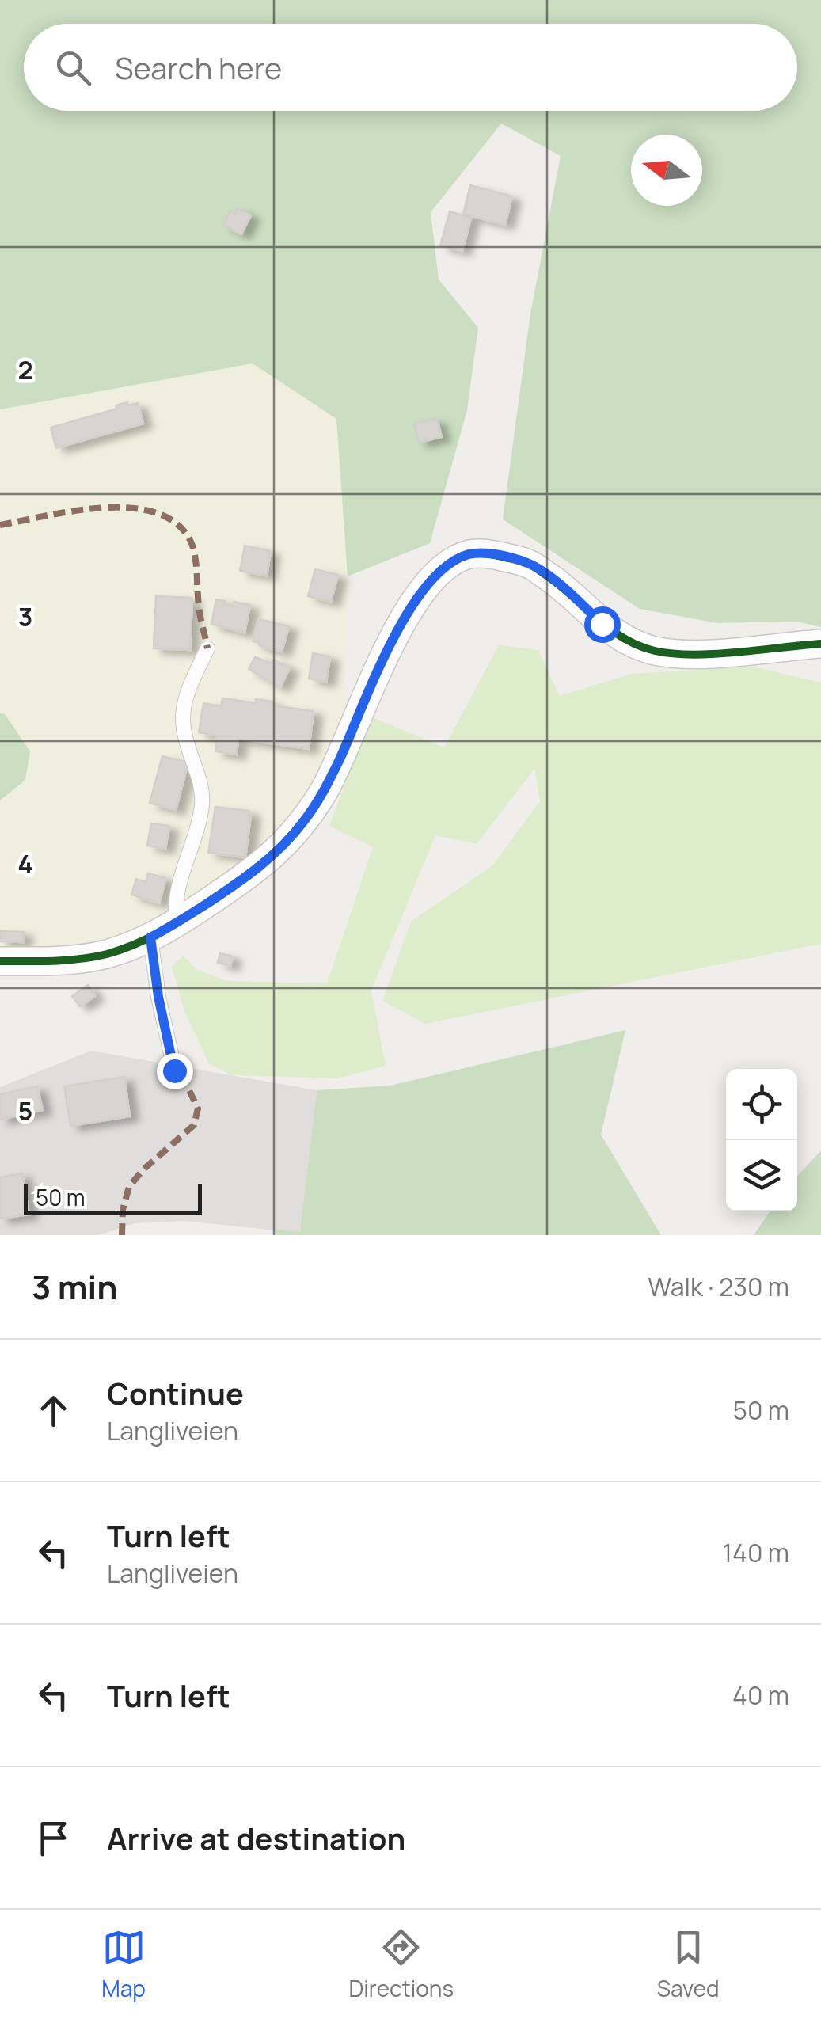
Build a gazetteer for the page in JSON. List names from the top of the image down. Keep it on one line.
{"scale_bar":"50 m","north":"left","page":{"search":"Search here","scale":"50 m","heading":["3 min","Walk · 230 m"],"list":[["Continue","Langliveien","50 m"],["Turn left","Langliveien","140 m"],["Turn left","40 m"],"Arrive at destination"],"nav":["Map","Directions","Saved"]},"grid":{"rows":["2","3","4","5"]}}
